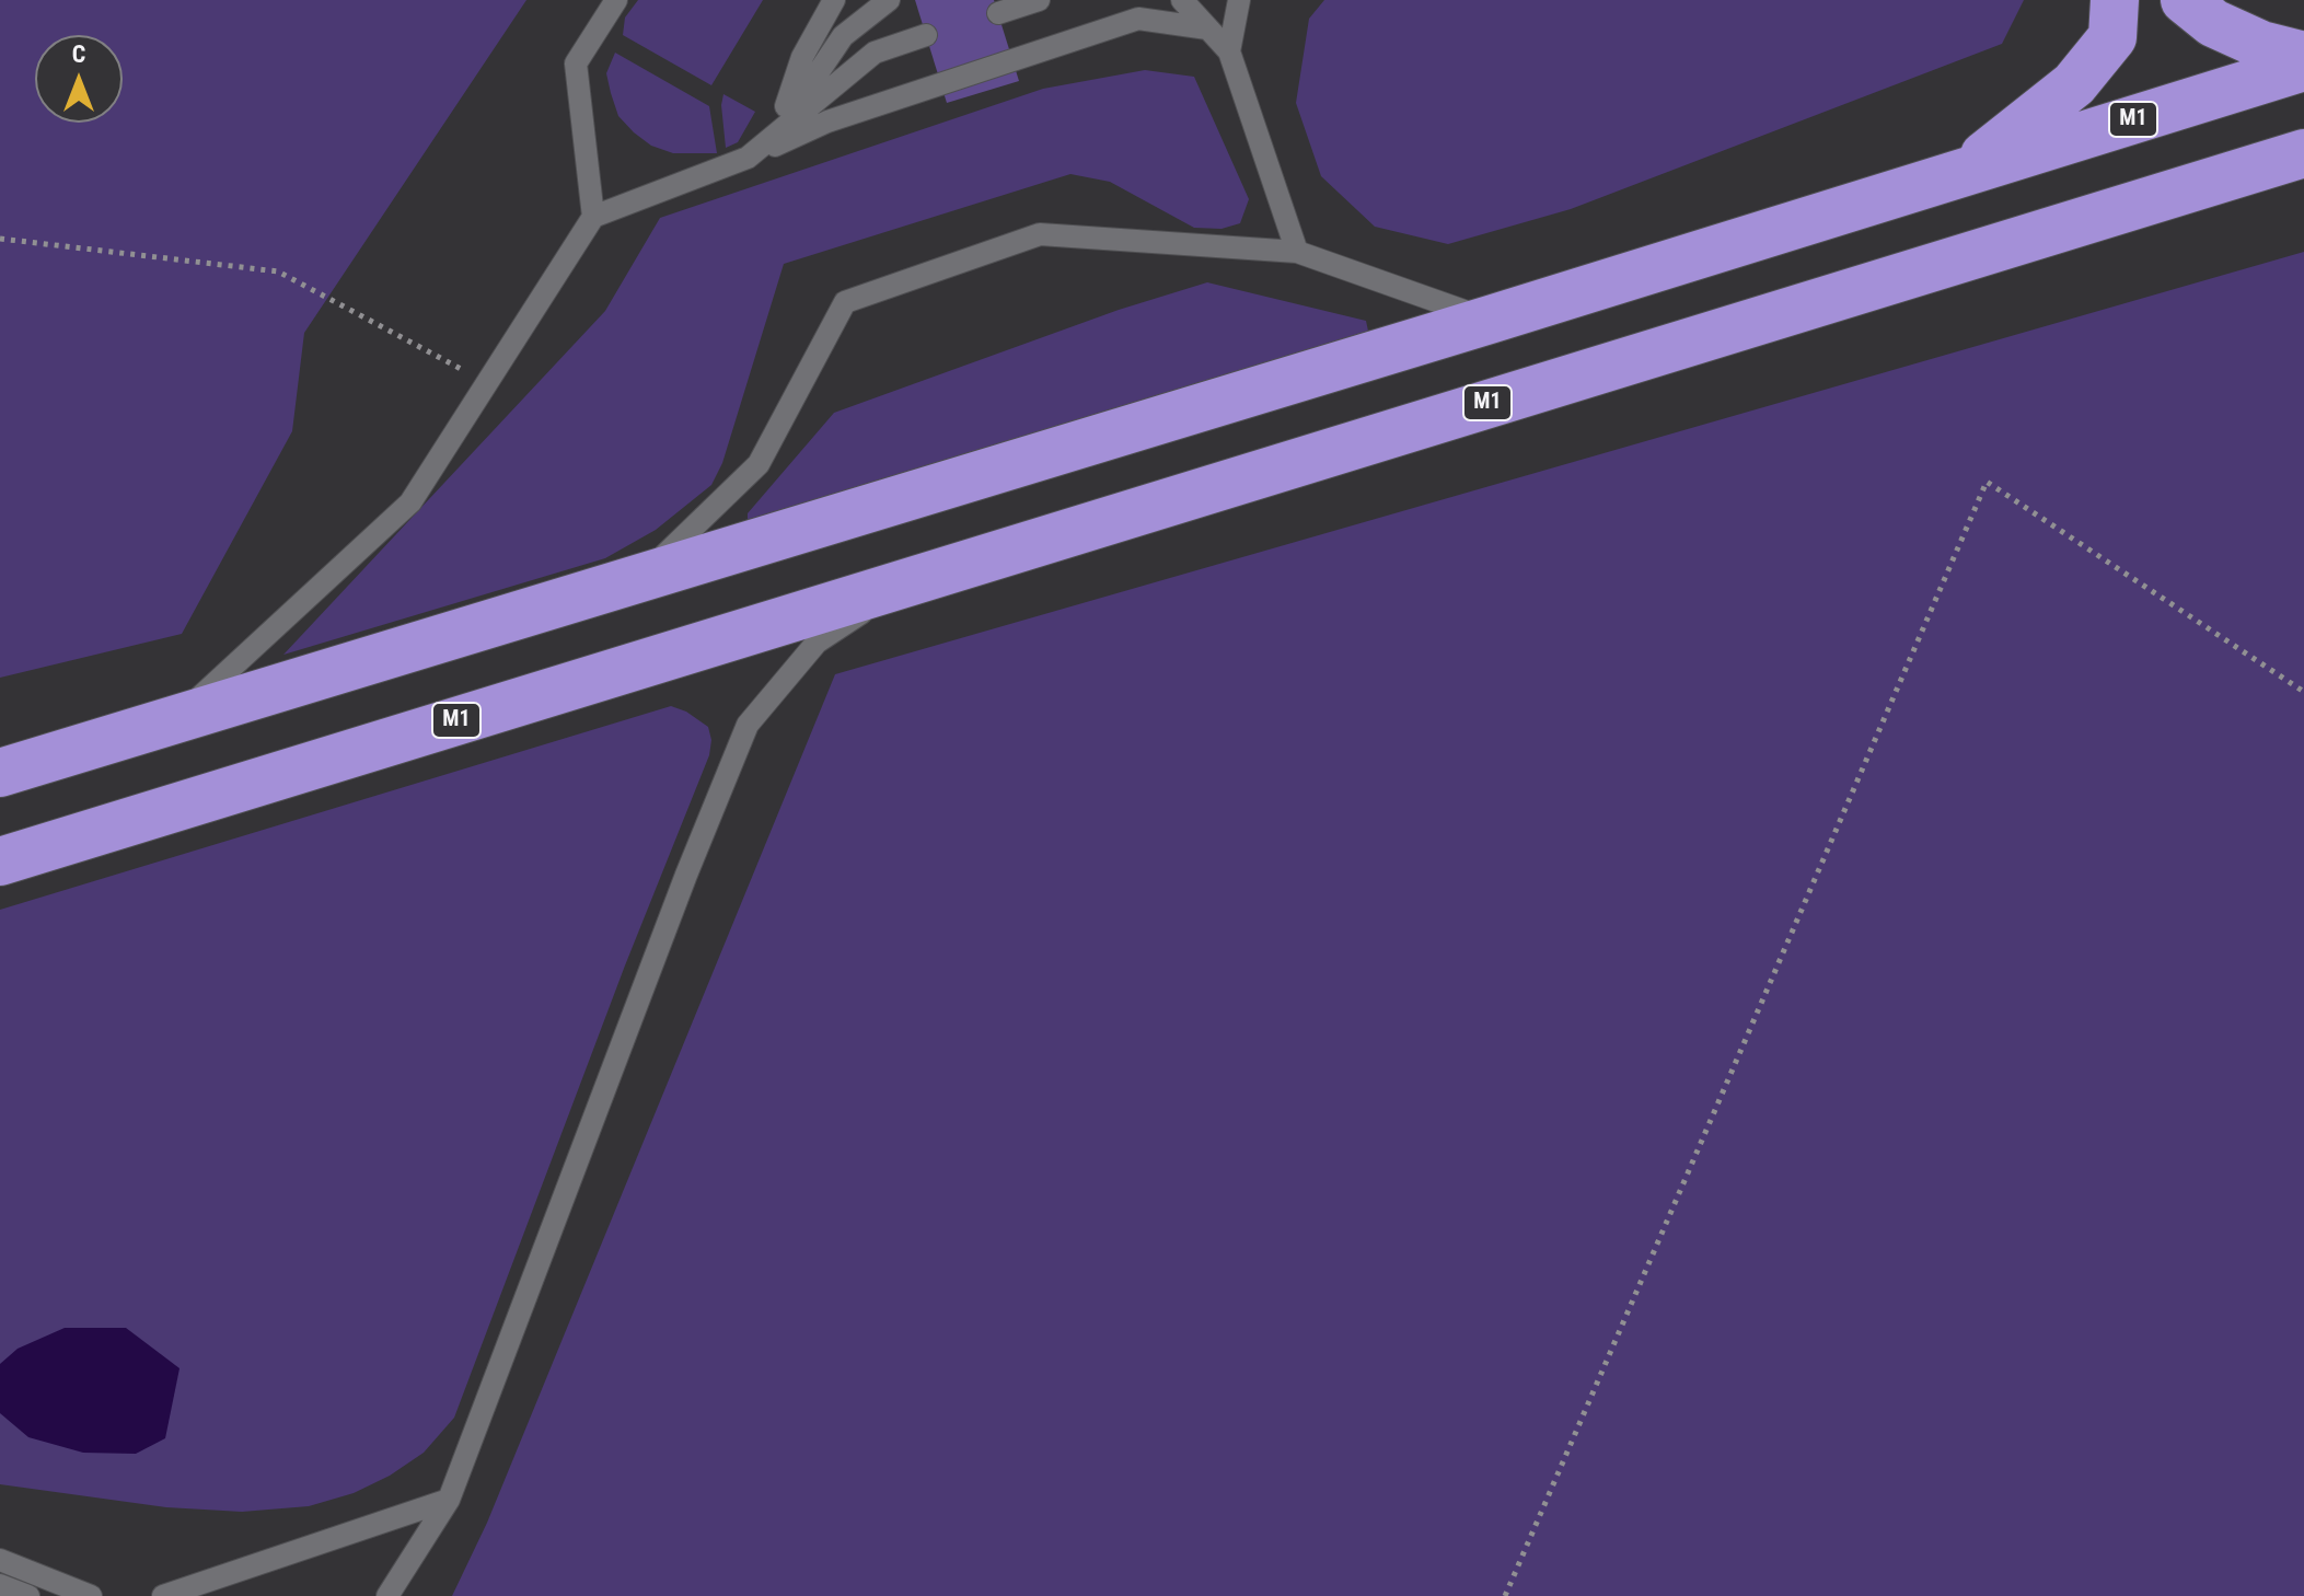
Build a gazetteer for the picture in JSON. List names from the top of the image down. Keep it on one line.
{"streets":{"highway":["М1"]},"north":"top"}
